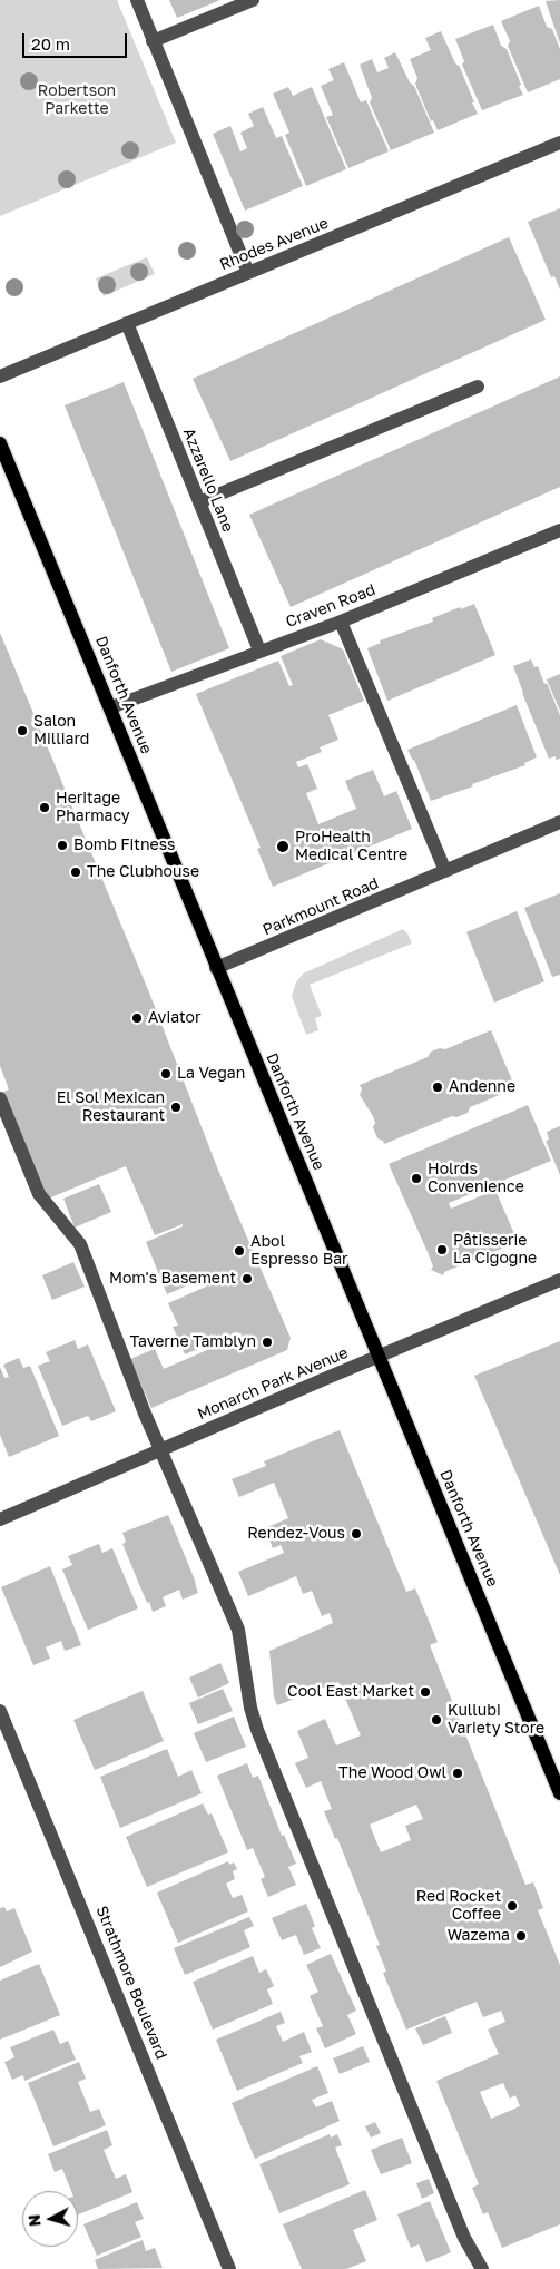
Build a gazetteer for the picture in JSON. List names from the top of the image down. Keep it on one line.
{"streets":{"main road":["Danforth Avenue"],"street":["Rhodes Avenue","Azzarello Lane","Craven Road","Parkmount Road","Monarch Park Avenue","Strathmore Boulevard"]},"crossings":[["Rhodes Avenue","Azzarello Lane"],["Azzarello Lane","Craven Road"],["Craven Road","Danforth Avenue"],["Danforth Avenue","Parkmount Road"],["Danforth Avenue","Monarch Park Avenue"]],"parks":["Robertson Parkette"],"places":["Salon Milliard","Heritage Pharmacy","Bomb Fitness","ProHealth Medical Centre","The Clubhouse","Aviator","La Vegan","Andenne","El Sol Mexican Restaurant","Holrds Convenience","Pâtisserie La Cigogne","Abol Espresso Bar","Mom's Basement","Taverne Tamblyn","Rendez-Vous","Cool East Market","Kullubi Variety Store","The Wood Owl","Red Rocket Coffee","Wazema"],"scale_bar":"20 m","north":"left"}
